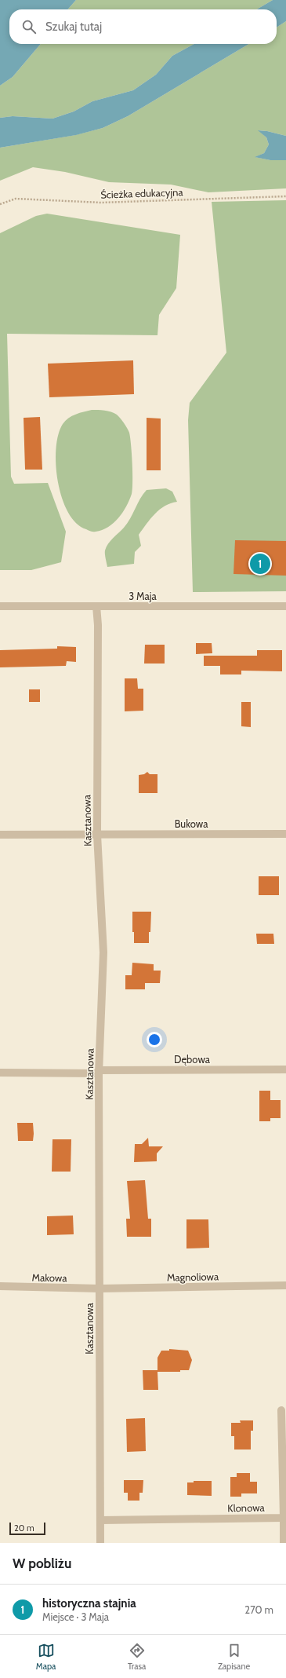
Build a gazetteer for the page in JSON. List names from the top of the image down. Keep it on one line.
{"streets":{"street":["3 Maja","Kasztanowa","Bukowa","Dębowa","Magnoliowa","Makowa","Klonowa"],"path":["Ścieżka edukacyjna"]},"crossings":[["3 Maja","Kasztanowa"],["Kasztanowa","Bukowa"],["Kasztanowa","Dębowa"],["Kasztanowa","Magnoliowa"],["Kasztanowa","Makowa"],["Kasztanowa","Klonowa"],["Magnoliowa","Makowa"]],"scale_bar":"20 m","page":{"search":"Szukaj tutaj","pins":"1","scale":"20 m","heading":"W pobliżu","list":[{"mark":"1","name":"historyczna stajnia","note":"Miejsce · 3 Maja","value":"270 m"}],"nav":["Mapa","Trasa","Zapisane"]}}
